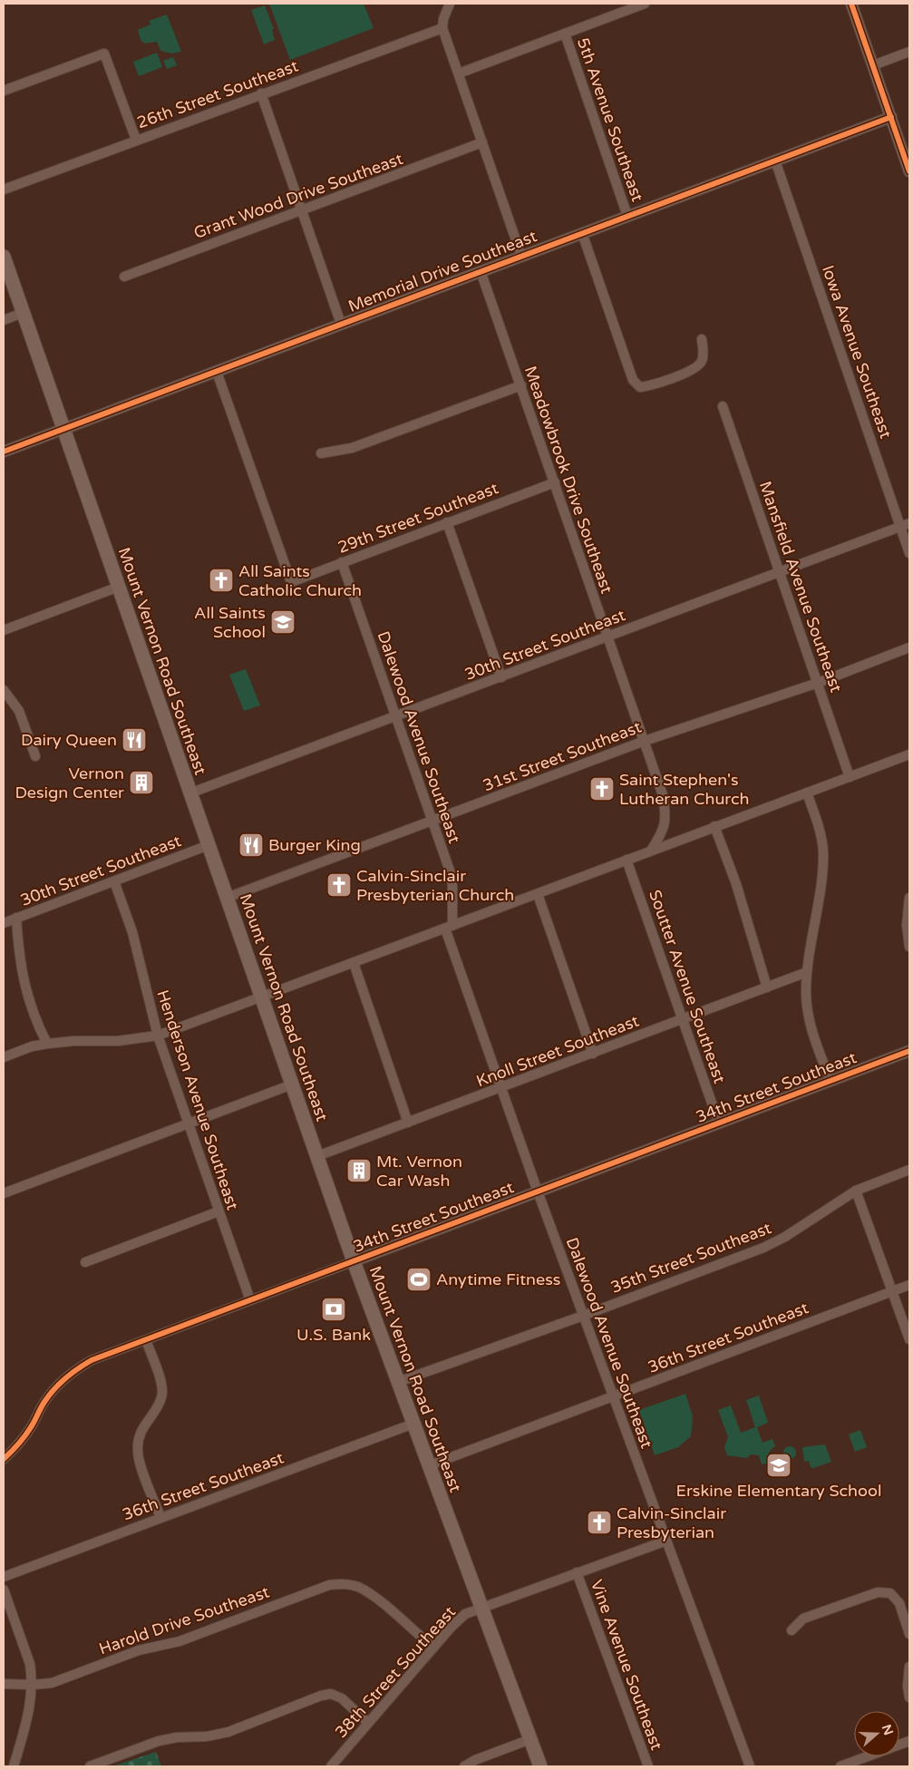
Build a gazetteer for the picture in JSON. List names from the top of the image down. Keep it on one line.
{"streets":{"main road":["Mount Vernon Road Southeast"],"street":["26th Street Southeast","5th Avenue Southeast","Grant Wood Drive Southeast","Memorial Drive Southeast","Iowa Avenue Southeast","Meadowbrook Drive Southeast","29th Street Southeast","Mansfield Avenue Southeast","30th Street Southeast","Dalewood Avenue Southeast","31st Street Southeast","Soutter Avenue Southeast","Knoll Street Southeast","34th Street Southeast","Henderson Avenue Southeast","35th Street Southeast","36th Street Southeast","Harold Drive Southeast","Vine Avenue Southeast","38th Street Southeast"]},"crossings":[["5th Avenue Southeast","Memorial Drive Southeast"],["Memorial Drive Southeast","Iowa Avenue Southeast"],["Memorial Drive Southeast","Meadowbrook Drive Southeast"],["Memorial Drive Southeast","29th Street Southeast"],["Memorial Drive Southeast","Mount Vernon Road Southeast"],["Iowa Avenue Southeast","30th Street Southeast"],["Meadowbrook Drive Southeast","29th Street Southeast"],["Meadowbrook Drive Southeast","30th Street Southeast"],["Meadowbrook Drive Southeast","31st Street Southeast"],["29th Street Southeast","Dalewood Avenue Southeast"],["Mansfield Avenue Southeast","30th Street Southeast"],["Mansfield Avenue Southeast","31st Street Southeast"],["30th Street Southeast","Mount Vernon Road Southeast"],["30th Street Southeast","Dalewood Avenue Southeast"],["30th Street Southeast","Henderson Avenue Southeast"],["Mount Vernon Road Southeast","31st Street Southeast"],["Mount Vernon Road Southeast","Knoll Street Southeast"],["Mount Vernon Road Southeast","34th Street Southeast"],["Mount Vernon Road Southeast","35th Street Southeast"],["Mount Vernon Road Southeast","36th Street Southeast"],["Mount Vernon Road Southeast","38th Street Southeast"],["Dalewood Avenue Southeast","31st Street Southeast"],["Dalewood Avenue Southeast","Knoll Street Southeast"],["Dalewood Avenue Southeast","34th Street Southeast"],["Dalewood Avenue Southeast","35th Street Southeast"],["Dalewood Avenue Southeast","36th Street Southeast"],["Dalewood Avenue Southeast","38th Street Southeast"],["Soutter Avenue Southeast","Knoll Street Southeast"],["Soutter Avenue Southeast","34th Street Southeast"],["34th Street Southeast","Henderson Avenue Southeast"],["Harold Drive Southeast","38th Street Southeast"],["Vine Avenue Southeast","38th Street Southeast"]],"places":{"church":["All Saints Catholic Church","Saint Stephen's Lutheran Church","Calvin-Sinclair Presbyterian Church","Calvin-Sinclair Presbyterian"],"school or university":["All Saints School","Erskine Elementary School"],"restaurant":["Dairy Queen","Burger King"],"building":["Vernon Design Center","Mt. Vernon Car Wash"],"sports":["Anytime Fitness"],"bank":["U.S. Bank"]},"north":"right"}
